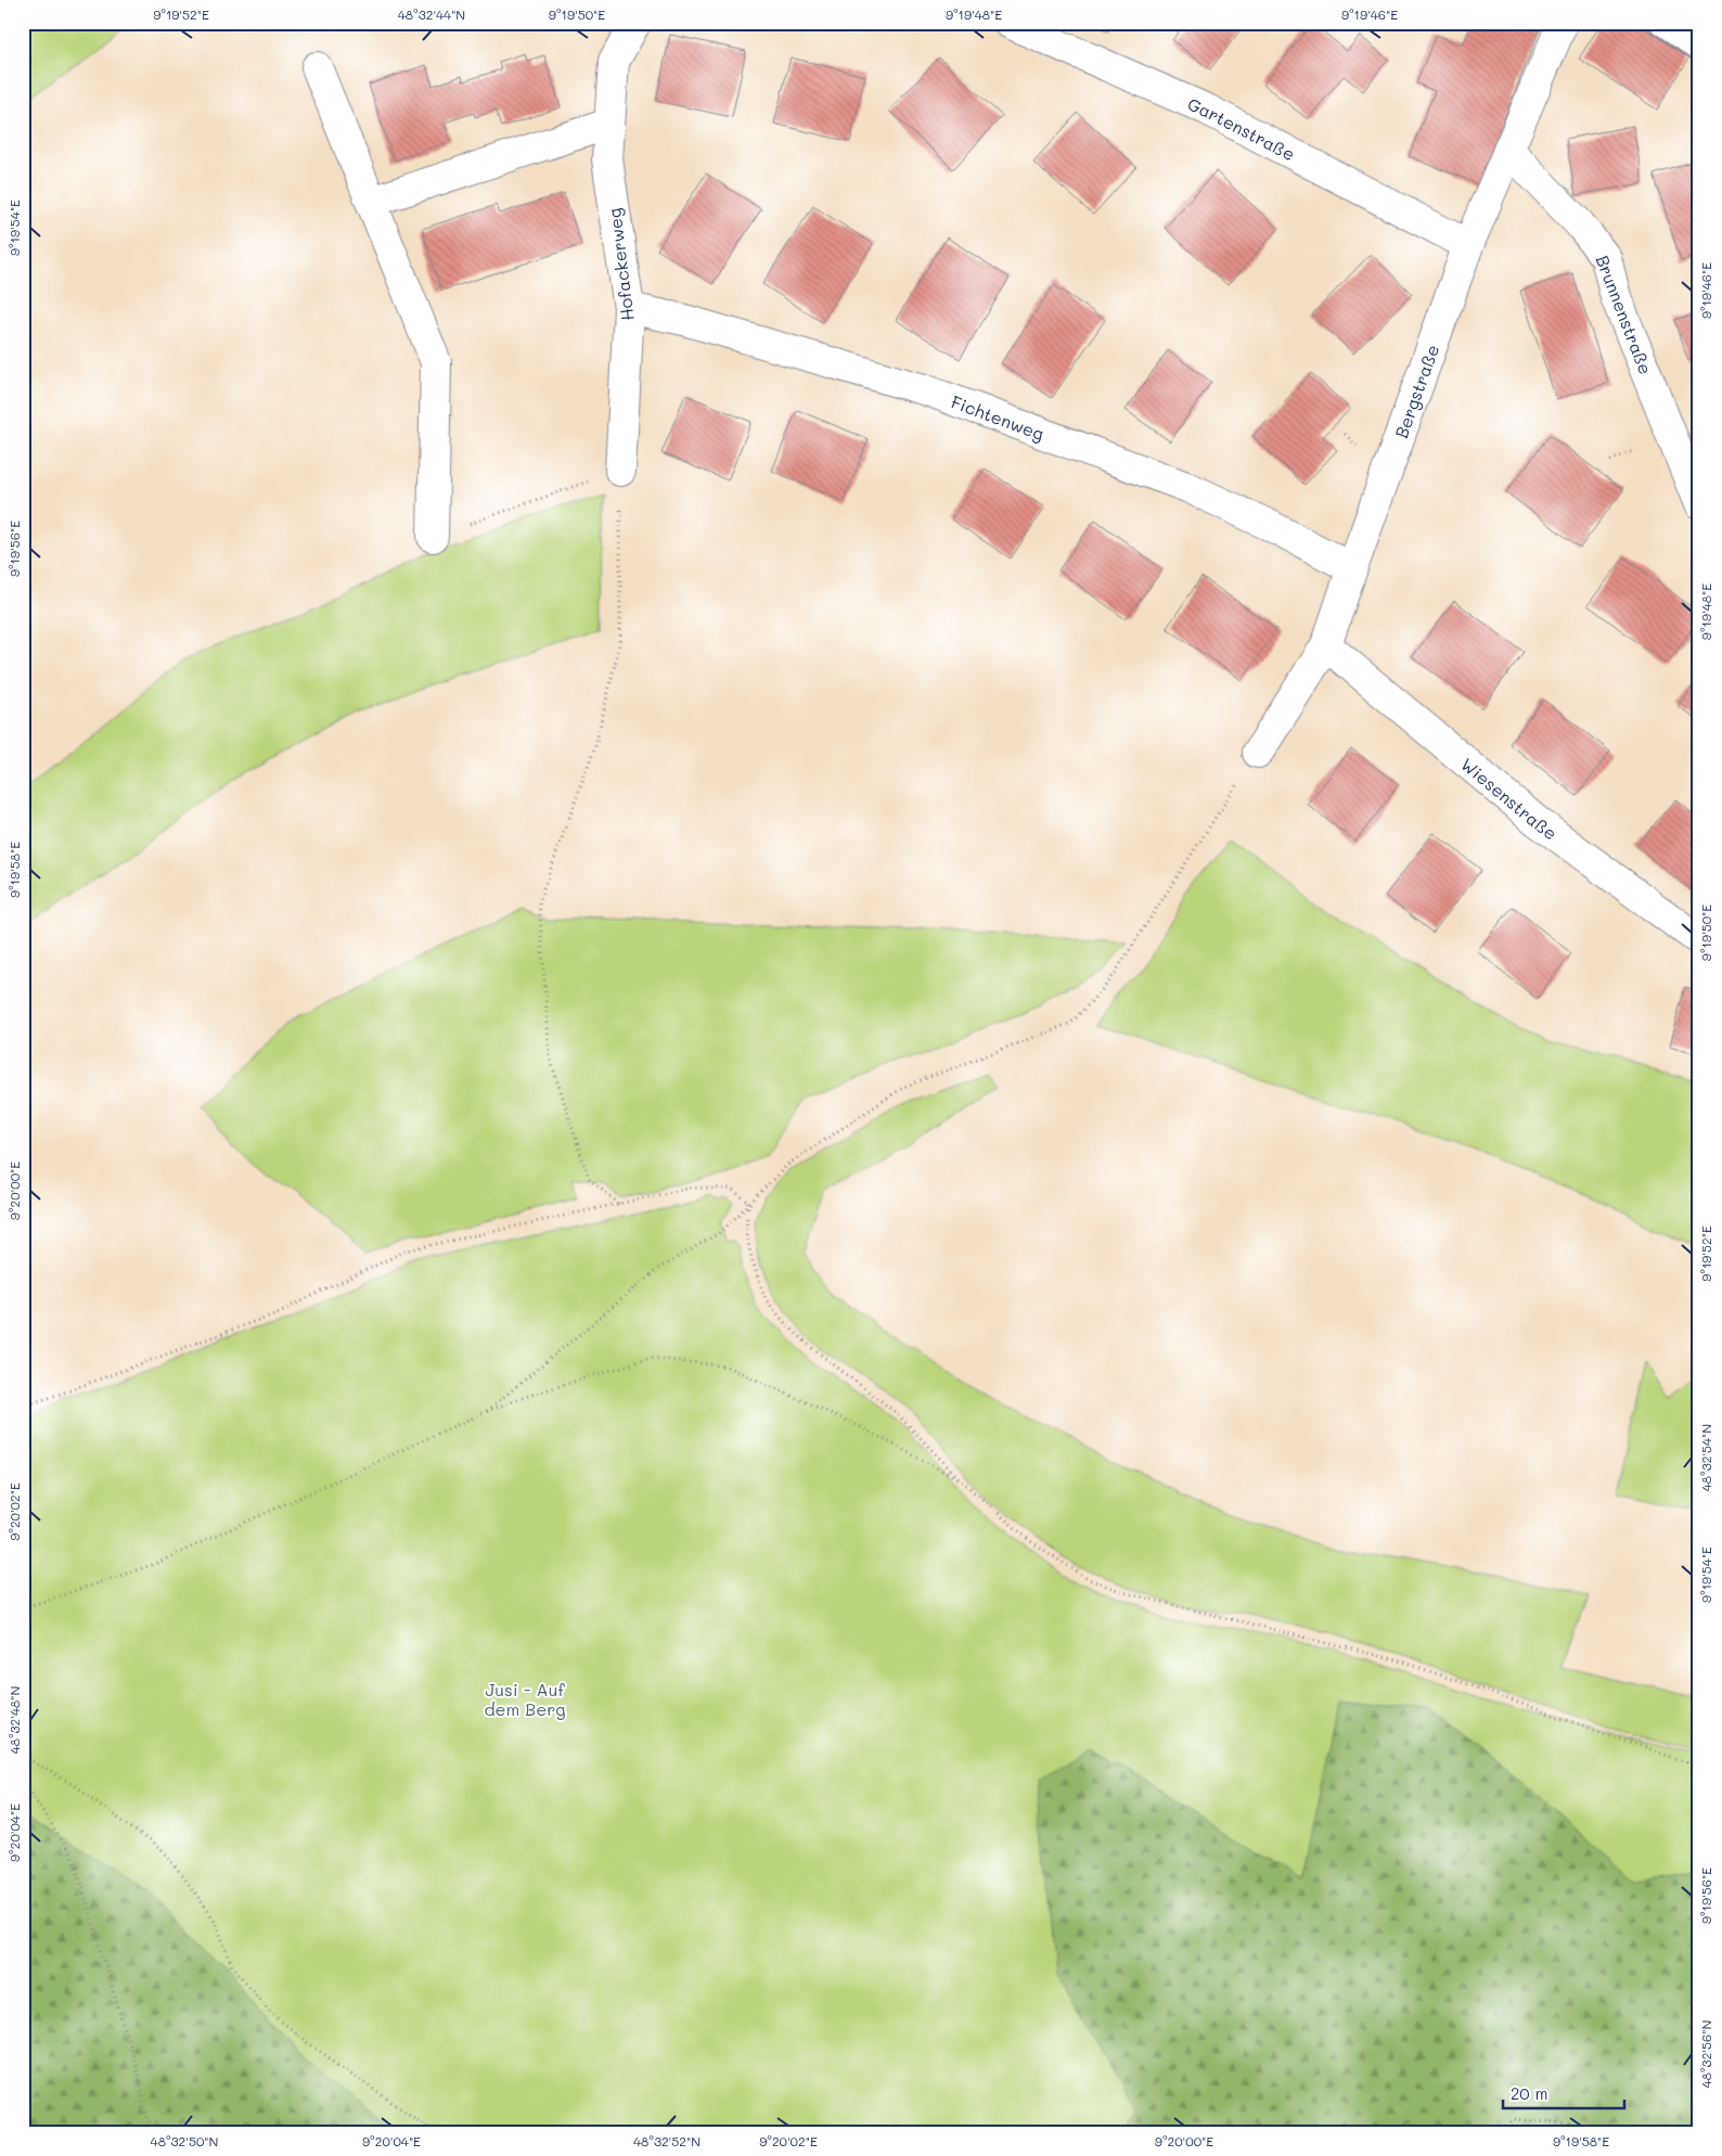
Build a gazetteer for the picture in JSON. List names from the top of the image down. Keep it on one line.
{"streets":{"street":["Gartenstraße","Hofackerweg","Brunnenstraße","Bergstraße","Fichtenweg","Wiesenstraße"]},"crossings":[["Gartenstraße","Bergstraße"],["Hofackerweg","Fichtenweg"],["Brunnenstraße","Bergstraße"],["Bergstraße","Fichtenweg"],["Bergstraße","Wiesenstraße"]],"parks":["Jusi - Auf dem Berg"],"scale_bar":"20 m","coordinates":["9°19'52\"E","48°32'44\"N","9°19'50\"E","9°19'48\"E","9°19'46\"E","9°19'54\"E","9°19'56\"E","9°19'58\"E","9°20'00\"E","48°32'54\"N","9°20'02\"E","48°32'48\"N","9°20'04\"E","48°32'56\"N","48°32'50\"N","48°32'52\"N"]}
